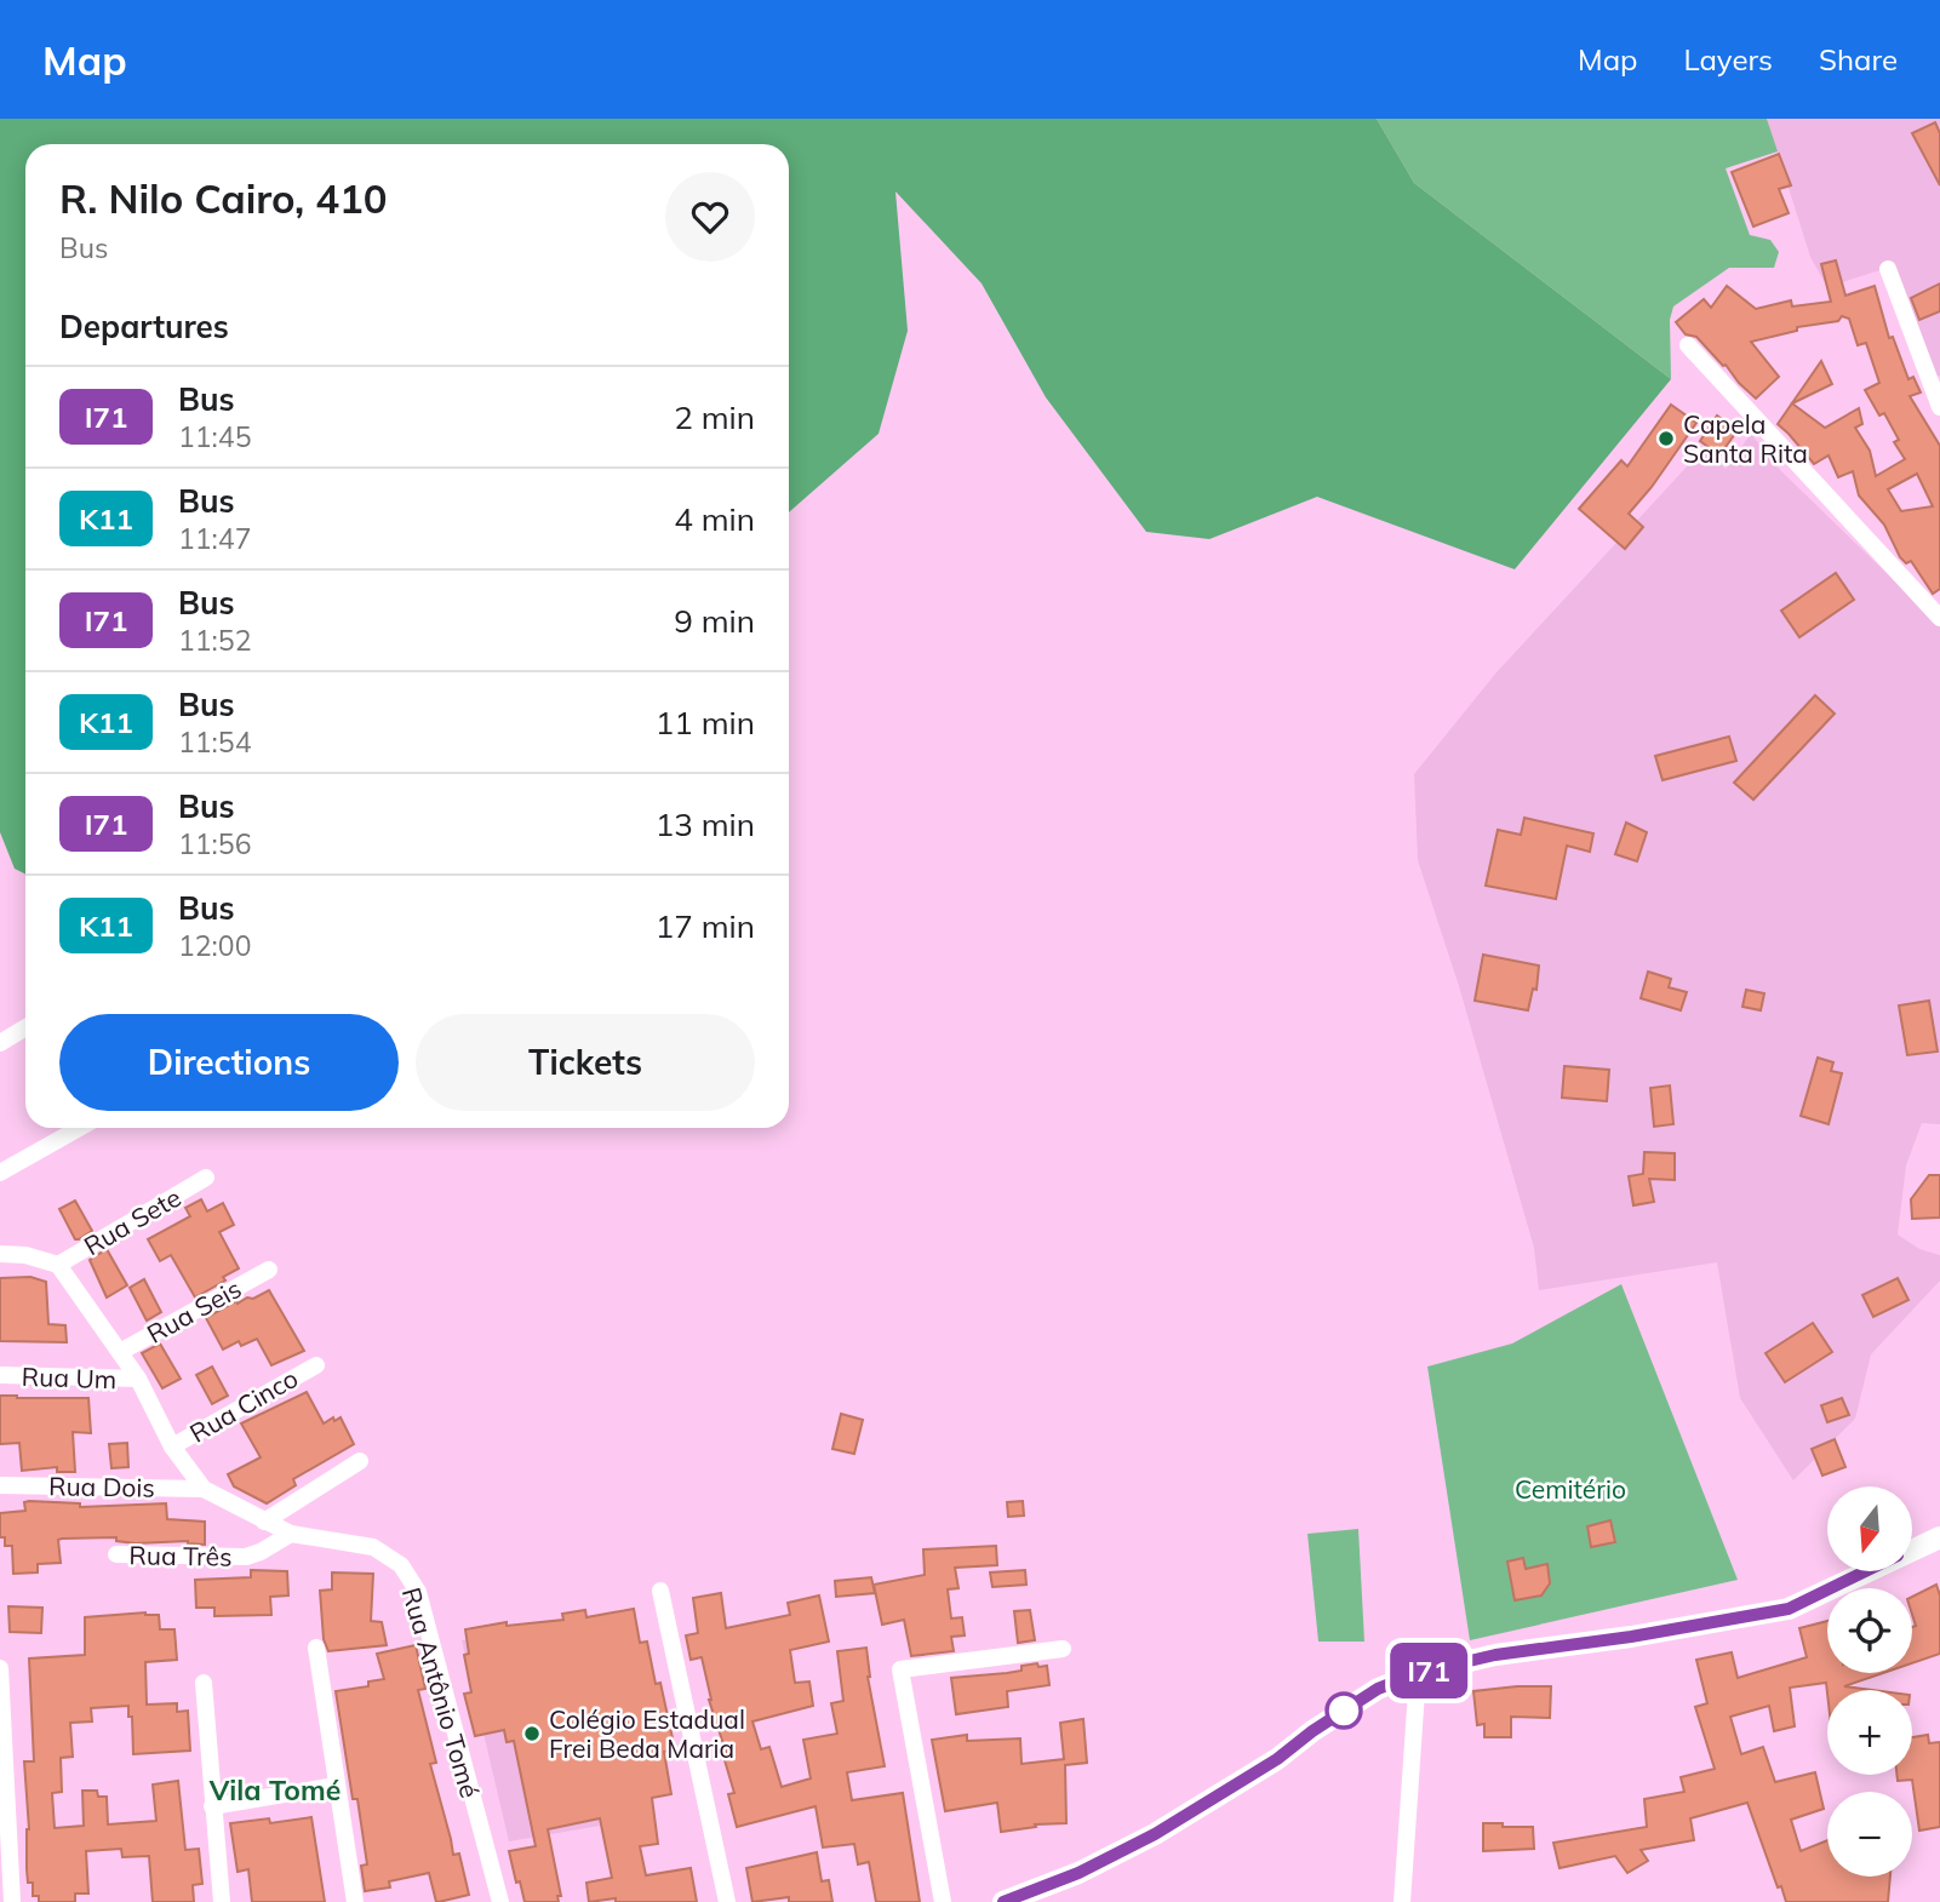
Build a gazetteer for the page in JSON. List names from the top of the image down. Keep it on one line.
{"streets":{"street":["Rua Sete","Rua Seis","Rua Um","Rua Cinco","Rua Dois","Rua Três","Rua Antônio Tomé"]},"crossings":[["Rua Sete","Rua Antônio Tomé"],["Rua Seis","Rua Antônio Tomé"],["Rua Um","Rua Antônio Tomé"],["Rua Cinco","Rua Antônio Tomé"],["Rua Dois","Rua Antônio Tomé"],["Rua Três","Rua Antônio Tomé"]],"districts":["Vila Tomé"],"parks":["Cemitério"],"places":["Capela Santa Rita","Colégio Estadual Frei Beda Maria"],"lines":["bus line I71"],"north":"bottom","page":{"header":"Map","nav":["Map","Layers","Share"],"on_map":"I71","heading":[["R. Nilo Cairo, 410","Bus"],"Departures"],"list":[{"mark":"I71","name":"Bus","note":"11:45","value":"2 min"},{"mark":"K11","name":"Bus","note":"11:47","value":"4 min"},{"mark":"I71","name":"Bus","note":"11:52","value":"9 min"},{"mark":"K11","name":"Bus","note":"11:54","value":"11 min"},{"mark":"I71","name":"Bus","note":"11:56","value":"13 min"},{"mark":"K11","name":"Bus","note":"12:00","value":"17 min"}],"buttons":["Directions","Tickets"],"map_buttons":["+","−"]}}
